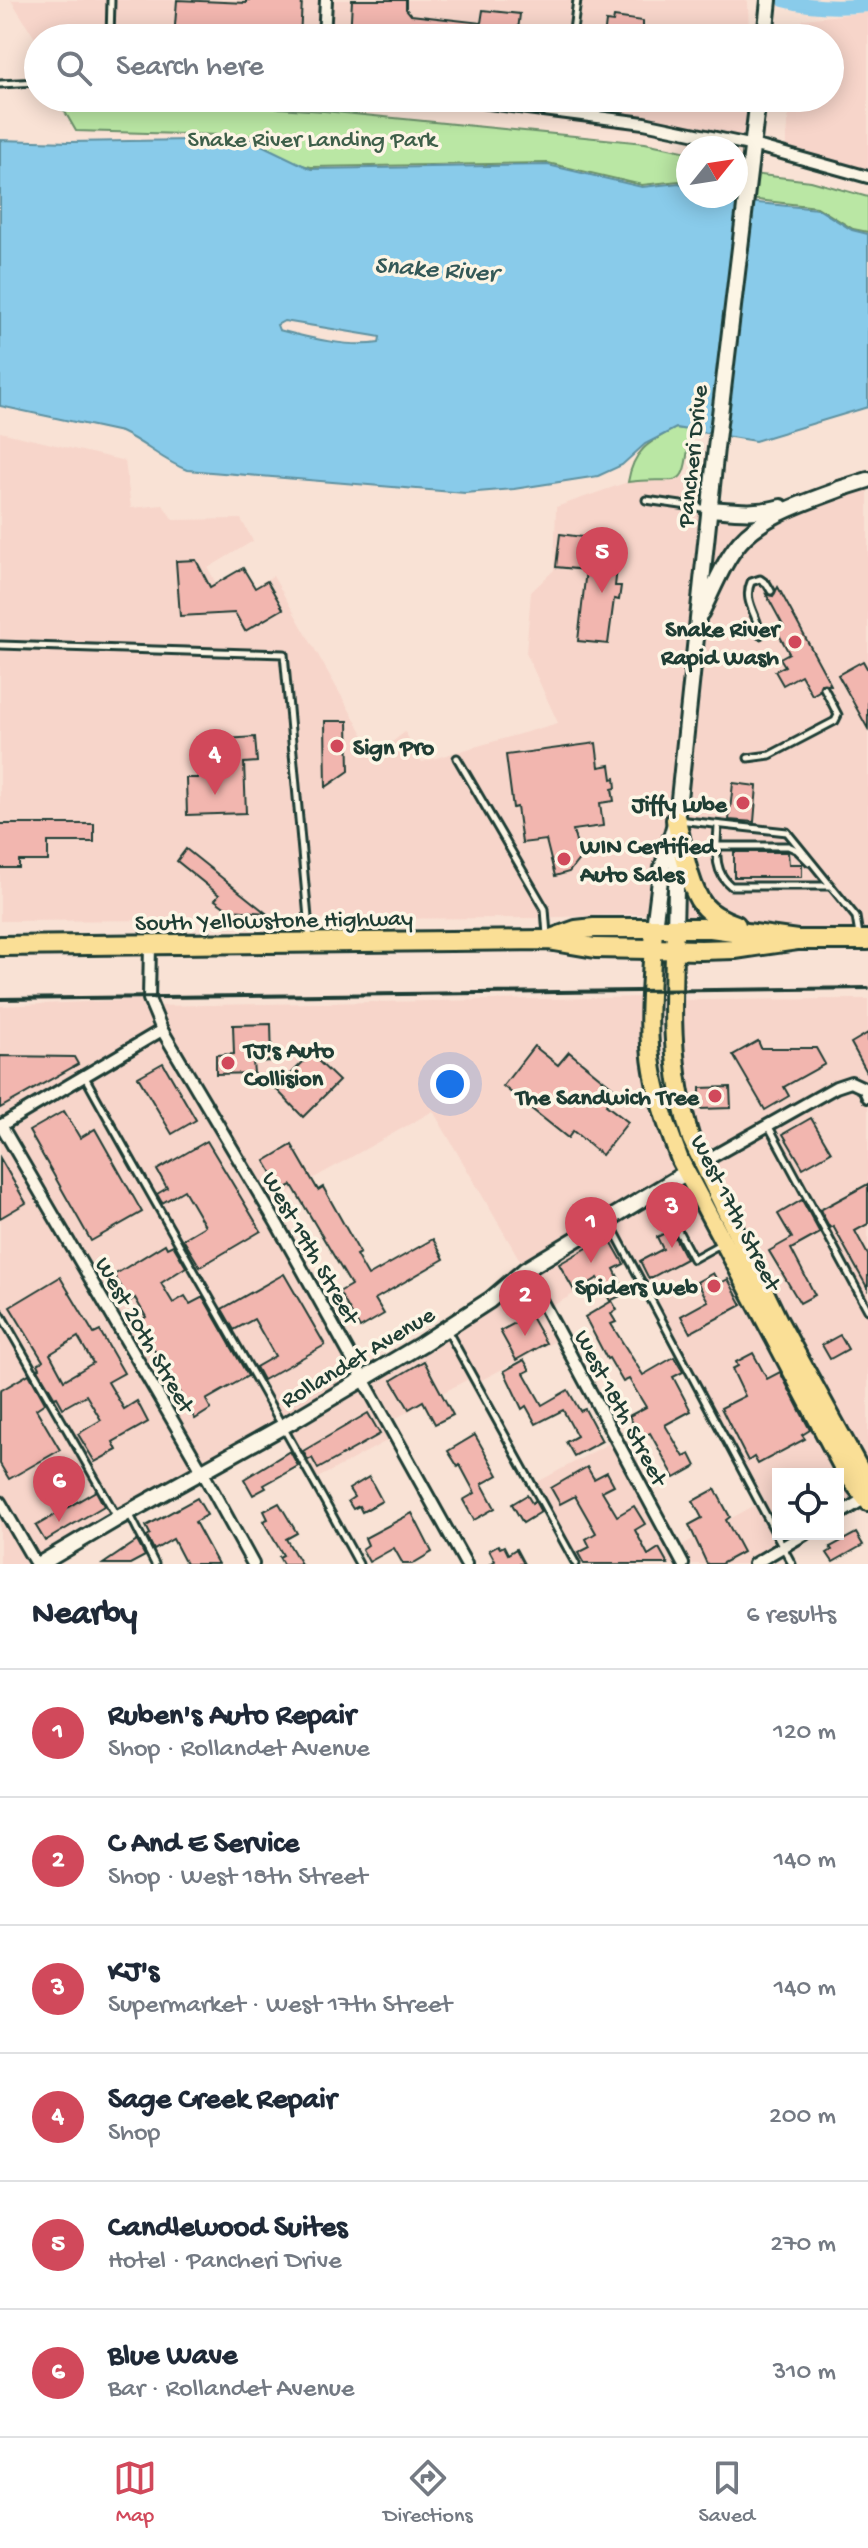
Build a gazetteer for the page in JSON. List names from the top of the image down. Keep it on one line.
{"streets":{"highway":["South Yellowstone Highway"],"main road":["Pancheri Drive","West 17th Street","Rollandet Avenue"],"street":["West 19th Street","West 20th Street","West 18th Street"]},"crossings":[["Pancheri Drive","South Yellowstone Highway"],["Pancheri Drive","West 17th Street"],["South Yellowstone Highway","West 17th Street"],["South Yellowstone Highway","West 19th Street"],["West 17th Street","Rollandet Avenue"],["West 19th Street","Rollandet Avenue"],["West 20th Street","Rollandet Avenue"],["Rollandet Avenue","West 18th Street"]],"water":["Snake River"],"parks":["Snake River Landing Park"],"places":["Snake River Rapid Wash","Sign Pro","Jiffy Lube","WIN Certified Auto Sales","TJ's Auto Collision","The Sandwich Tree","Spiders Web"],"north":"top right","page":{"search":"Search here","pins":["5","4","3","1","2","6"],"heading":["Nearby","6 results"],"list":[{"mark":"1","name":"Ruben's Auto Repair","note":"Shop · Rollandet Avenue","value":"120 m"},{"mark":"2","name":"C And E Service","note":"Shop · West 18th Street","value":"140 m"},{"mark":"3","name":"KJ's","note":"Supermarket · West 17th Street","value":"140 m"},{"mark":"4","name":"Sage Creek Repair","note":"Shop","value":"200 m"},{"mark":"5","name":"Candlewood Suites","note":"Hotel · Pancheri Drive","value":"270 m"},{"mark":"6","name":"Blue Wave","note":"Bar · Rollandet Avenue","value":"310 m"}],"nav":["Map","Directions","Saved"]}}
